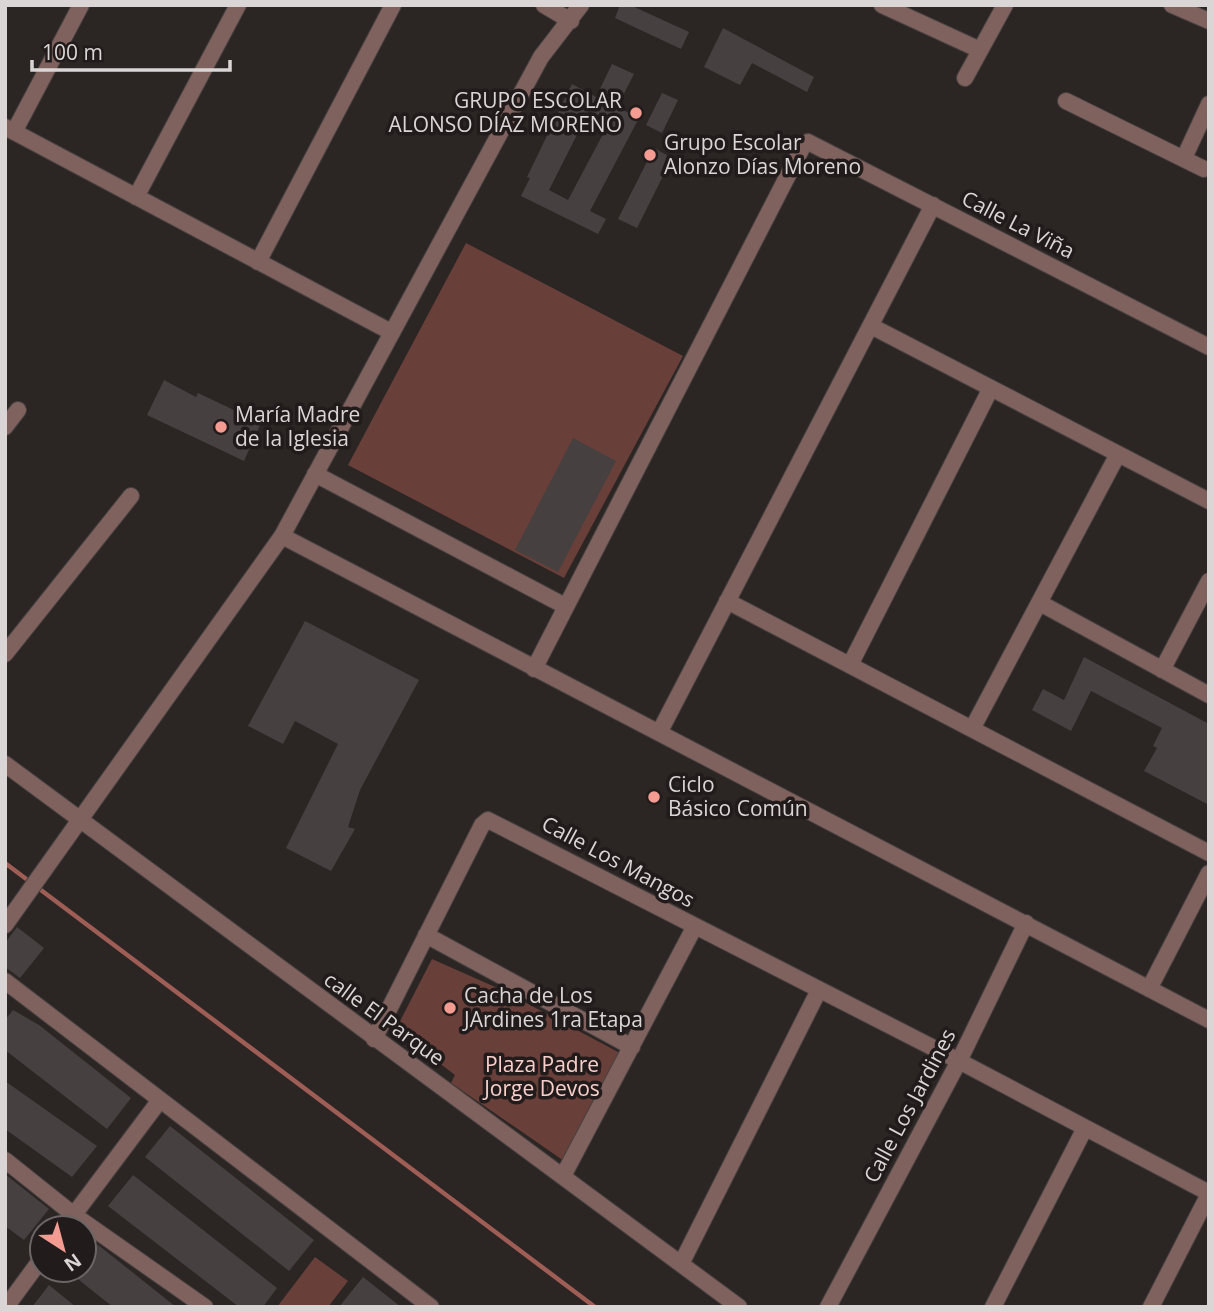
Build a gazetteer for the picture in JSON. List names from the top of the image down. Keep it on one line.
{"streets":{"street":["Calle La Viña","Calle Los Mangos","calle El Parque","Calle Los Jardines"]},"crossings":[["Calle Los Mangos","calle El Parque"],["Calle Los Mangos","Calle Los Jardines"]],"parks":["Plaza Padre Jorge Devos"],"places":["GRUPO ESCOLAR ALONSO DÍAZ MORENO","Grupo Escolar Alonzo Días Moreno","María Madre de la Iglesia","Ciclo Básico Común","Cacha de Los JArdines 1ra Etapa"],"scale_bar":"100 m","north":"bottom right"}
